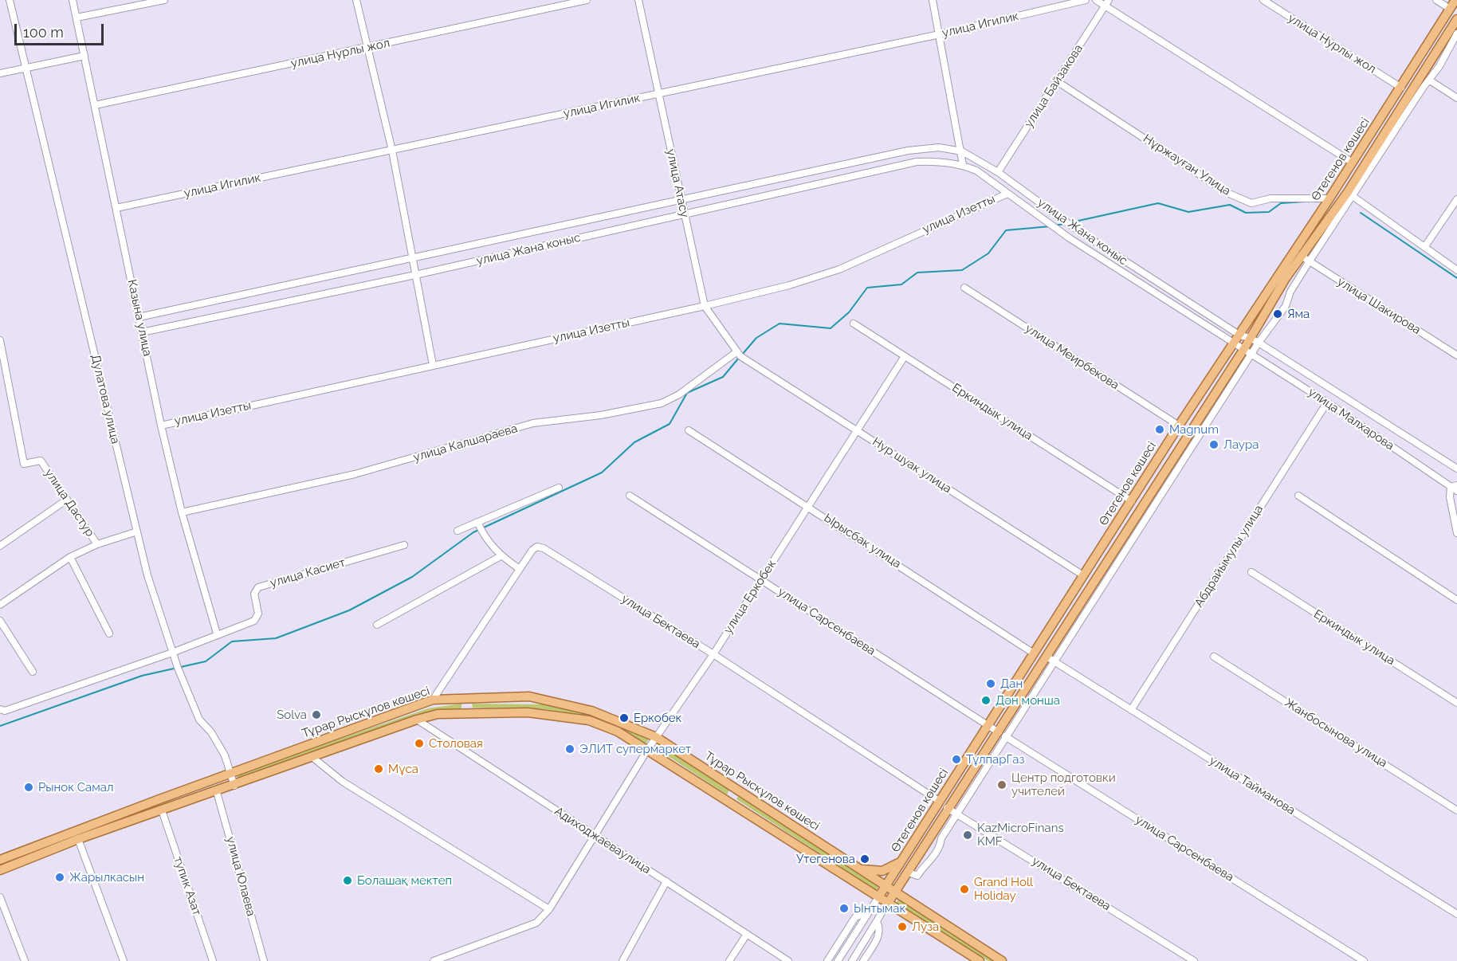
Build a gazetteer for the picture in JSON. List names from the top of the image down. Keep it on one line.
{"streets":{"main road":["Өтегенов көшесі","Тұрар Рыскұлов көшесі"],"street":["улица Игилик","улица Нурлы жол","улица Байзакова","Нұржауған Улица","улица Атасу","улица Изетты","улица Жана коныс","улица Шакирова","Казына улица","улица Меирбекова","Дулатова улица","Еркиндык улица","улица Малхарова","улица Калшараева","Нур шуак улица","улица Дастур","Ырысбак улица","Абдрайымулы улица","улица Касиет","улица Еркобек","улица Бектаева","улица Сарсенбаева","Жанбосынова улица","улица Тайманова","Адиходжаеваулица","улица Юлаева","тупик Азат"]},"crossings":[["улица Игилик","улица Атасу"],["улица Игилик","Казына улица"],["улица Нурлы жол","Өтегенов көшесі"],["улица Нурлы жол","Казына улица"],["улица Байзакова","Нұржауған Улица"],["улица Байзакова","улица Жана коныс"],["Өтегенов көшесі","Нұржауған Улица"],["Өтегенов көшесі","улица Жана коныс"],["Өтегенов көшесі","улица Шакирова"],["Өтегенов көшесі","улица Меирбекова"],["Өтегенов көшесі","Еркиндык улица"],["Өтегенов көшесі","улица Малхарова"],["Өтегенов көшесі","Нур шуак улица"],["Өтегенов көшесі","Ырысбак улица"],["Өтегенов көшесі","улица Бектаева"],["Өтегенов көшесі","улица Сарсенбаева"],["Өтегенов көшесі","Тұрар Рыскұлов көшесі"],["Өтегенов көшесі","улица Тайманова"],["улица Атасу","улица Изетты"],["улица Атасу","улица Жана коныс"],["улица Атасу","улица Калшараева"],["улица Атасу","Нур шуак улица"],["улица Изетты","улица Жана коныс"],["улица Изетты","Казына улица"],["улица Жана коныс","Казына улица"],["улица Жана коныс","улица Малхарова"],["Казына улица","улица Калшараева"],["Казына улица","улица Касиет"],["Дулатова улица","Тұрар Рыскұлов көшесі"],["Еркиндык улица","улица Еркобек"],["улица Малхарова","Абдрайымулы улица"],["улица Калшараева","Нур шуак улица"],["Нур шуак улица","улица Еркобек"],["Ырысбак улица","улица Еркобек"],["Абдрайымулы улица","улица Тайманова"],["улица Еркобек","улица Бектаева"],["улица Еркобек","улица Сарсенбаева"],["улица Еркобек","Тұрар Рыскұлов көшесі"],["улица Еркобек","Адиходжаеваулица"],["улица Бектаева","Тұрар Рыскұлов көшесі"],["Тұрар Рыскұлов көшесі","Адиходжаеваулица"],["Тұрар Рыскұлов көшесі","улица Юлаева"],["Тұрар Рыскұлов көшесі","тупик Азат"]],"places":["Яма","Magnum","Лаура","Дан","Дән монша","Solva","Еркобек","Столовая","ЭЛИТ супермаркет","ТұлпарГаз","Мұса","Центр подготовки учителей","Рынок Самал","KazMicroFinans KMF","Утегенова","Жарылкасын","Болашақ мектеп","Grand Holl Holiday","Ынтымак","Луза"],"scale_bar":"100 m"}
